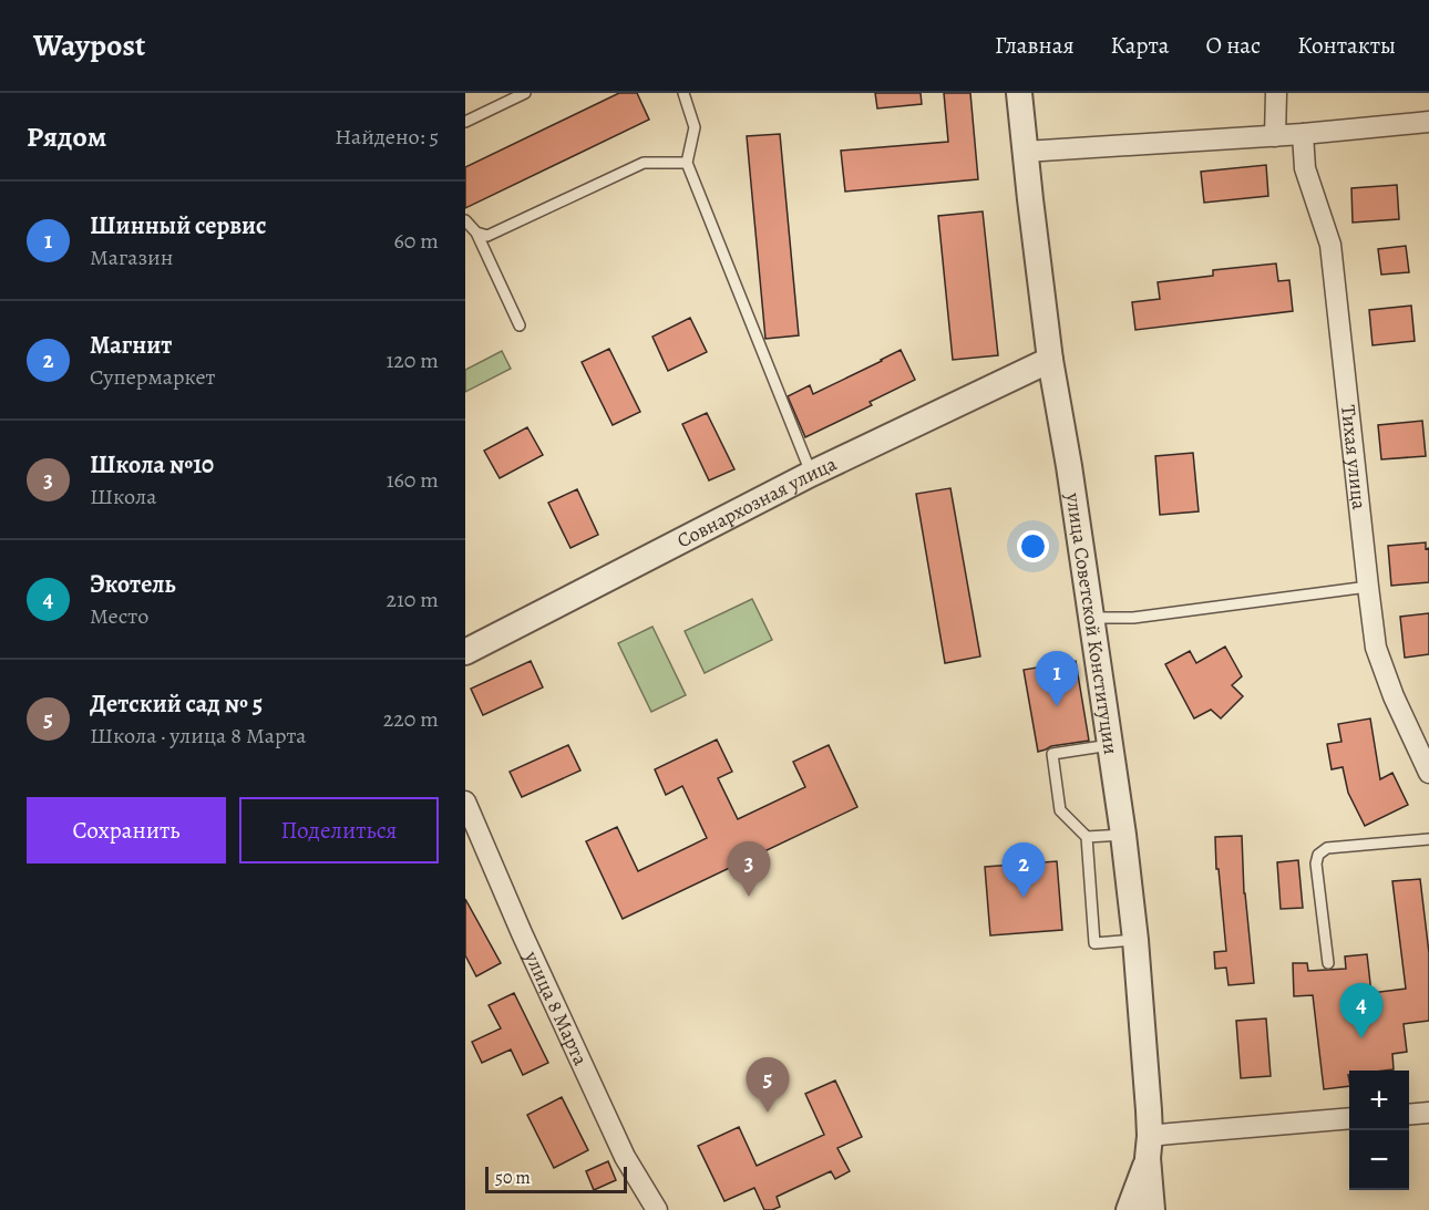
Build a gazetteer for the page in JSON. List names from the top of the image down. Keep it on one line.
{"streets":{"street":["Тихая улица","Совнархозная улица","улица Советской Конституции","улица 8 Марта"]},"crossings":[["Совнархозная улица","улица Советской Конституции"]],"scale_bar":"50 m","page":{"header":"Waypost","nav":["Главная","Карта","О нас","Контакты"],"heading":["Рядом","Найдено: 5"],"list":[{"mark":"1","name":"Шинный сервис","note":"Магазин","value":"60 m"},{"mark":"2","name":"Магнит","note":"Супермаркет","value":"120 m"},{"mark":"3","name":"Школа №10","note":"Школа","value":"160 m"},{"mark":"4","name":"Экотель","note":"Место","value":"210 m"},{"mark":"5","name":"Детский сад № 5","note":"Школа · улица 8 Марта","value":"220 m"}],"pins":["1","3","2","4","5"],"buttons":["Сохранить","Поделиться"],"map_buttons":["+","−"],"scale":"50 m"}}
